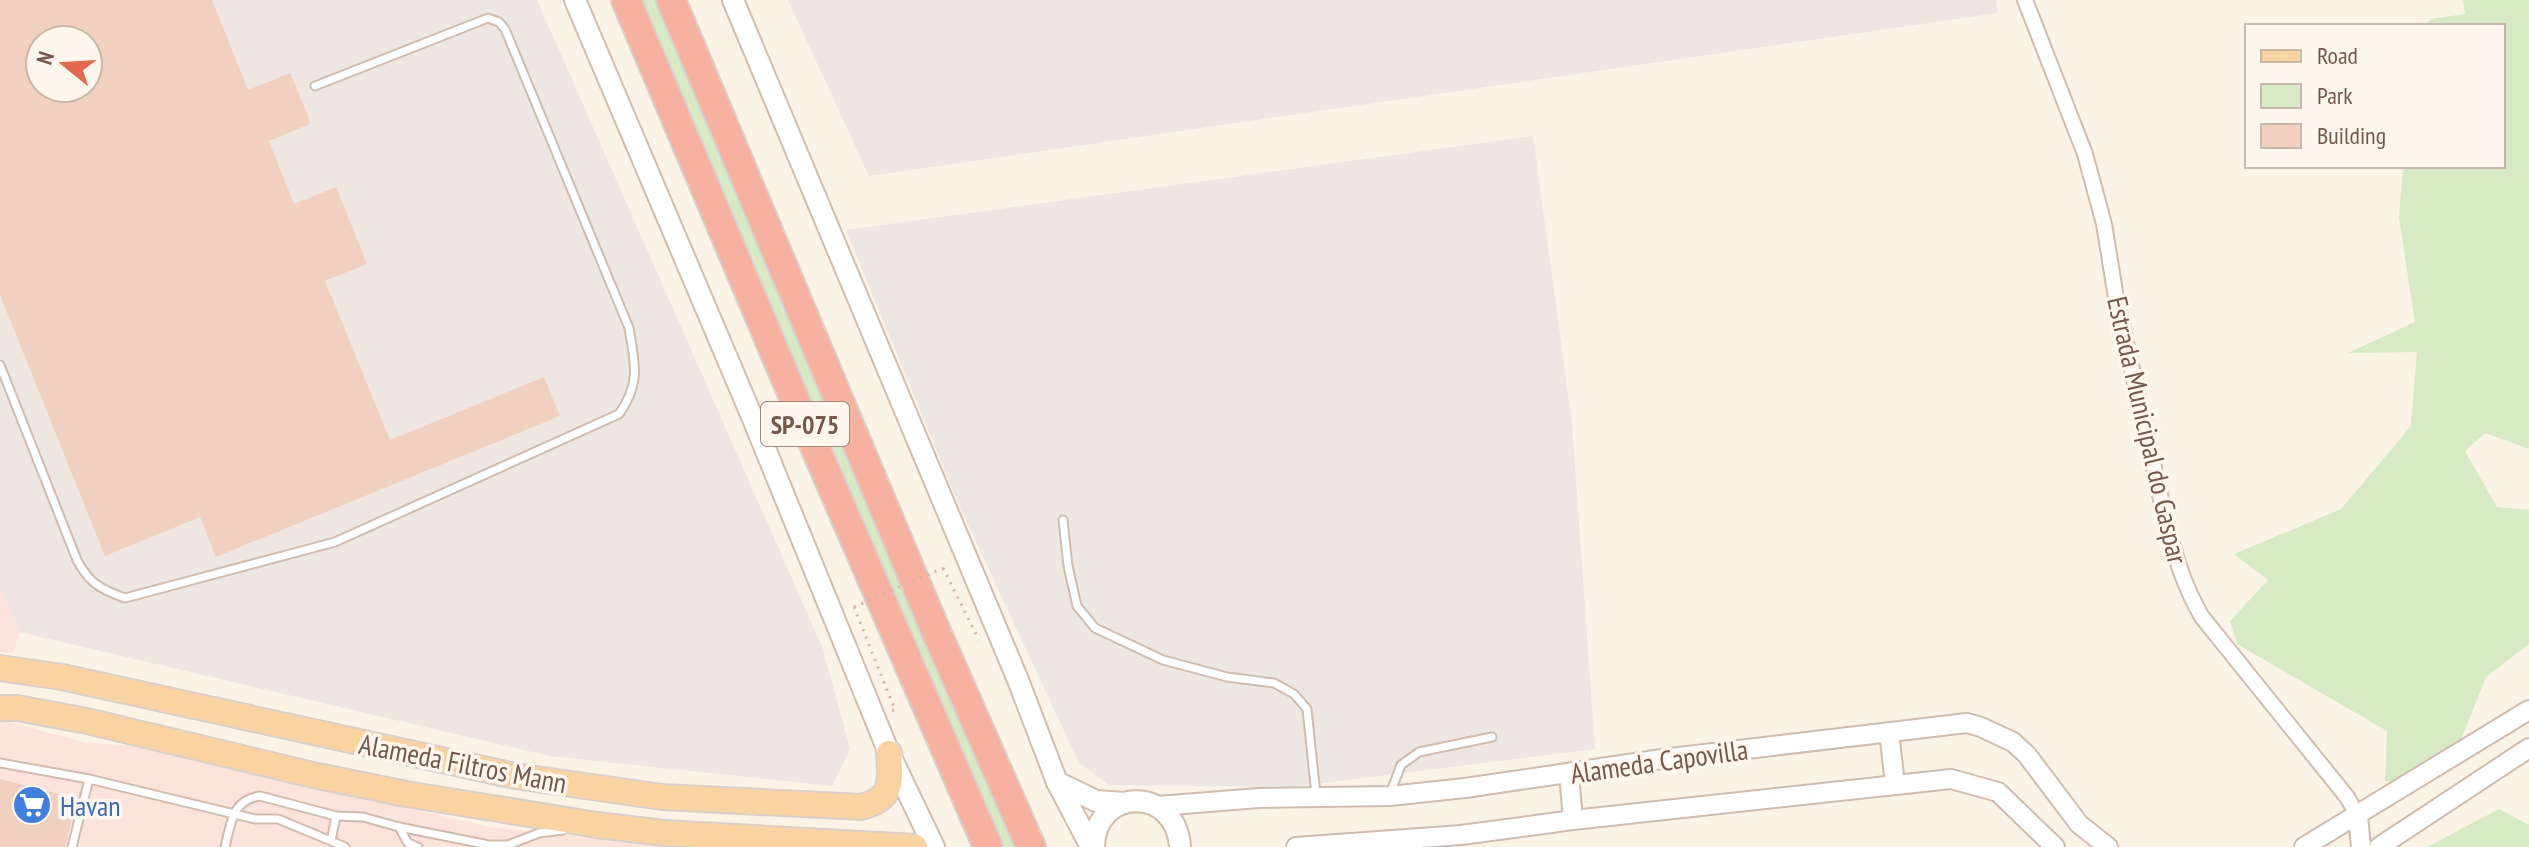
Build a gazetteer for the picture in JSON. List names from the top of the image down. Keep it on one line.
{"streets":{"highway":["SP-075"],"main road":["Alameda Filtros Mann"],"street":["Estrada Municipal do Gaspar","Alameda Capovilla"]},"places":{"supermarket":["Havan"]},"legend":["Road","Park","Building"],"north":"left"}
